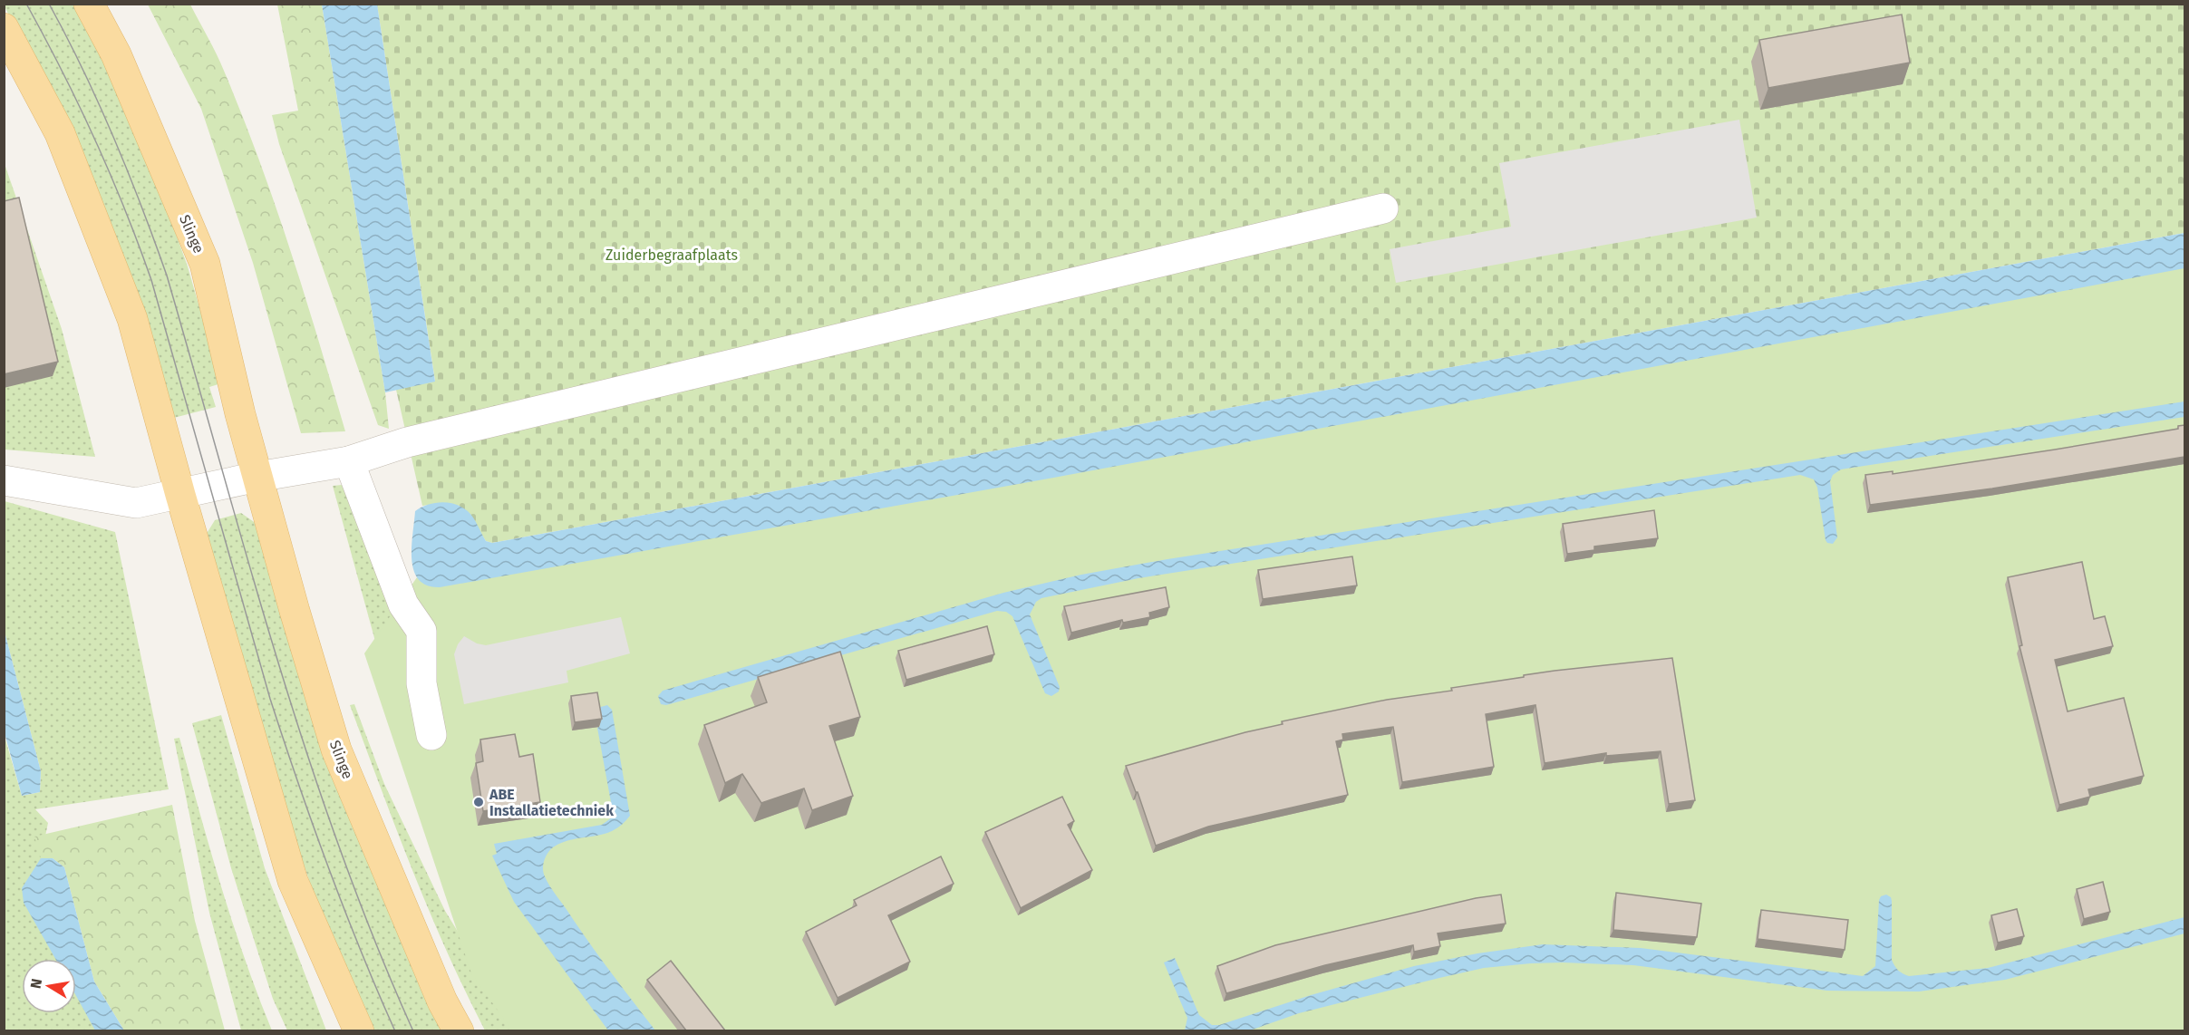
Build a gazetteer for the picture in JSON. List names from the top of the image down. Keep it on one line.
{"streets":{"main road":["Slinge"]},"parks":["Zuiderbegraafplaats"],"places":["ABE Installatietechniek"],"north":"left"}
